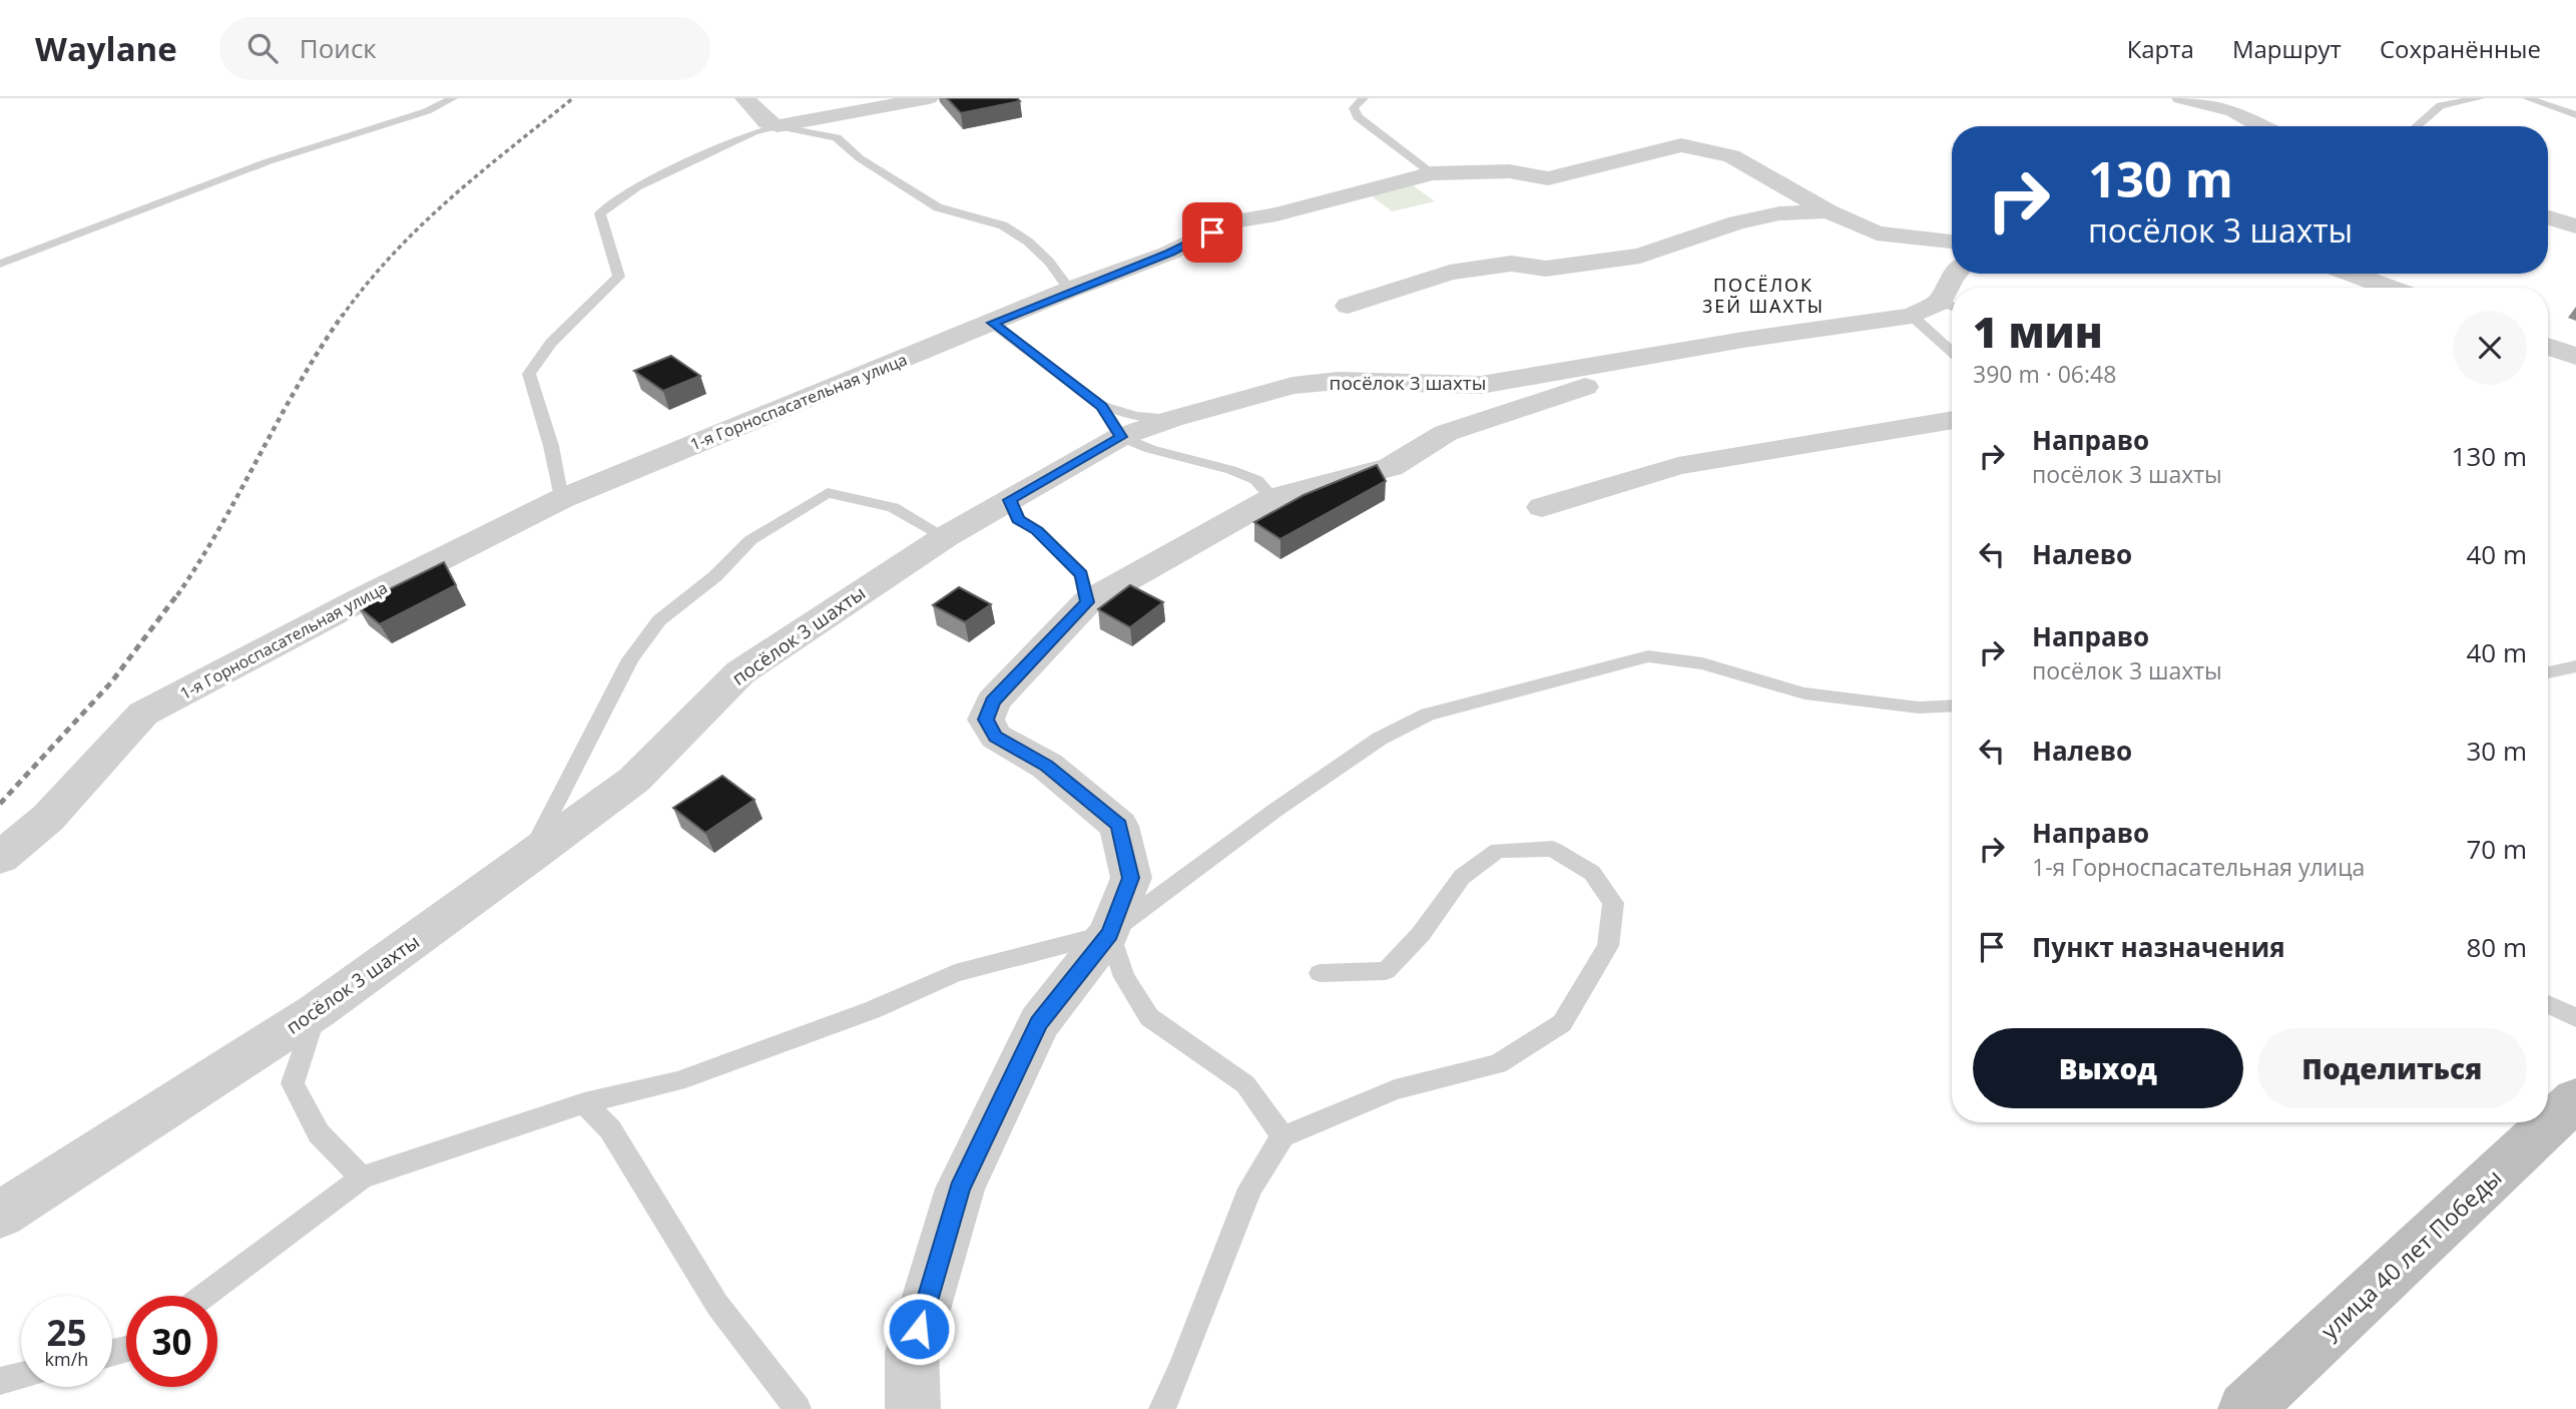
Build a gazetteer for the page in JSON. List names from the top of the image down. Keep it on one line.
{"streets":{"main road":["улица 40 лет Победы"],"street":["посёлок 3 шахты","1-я Горноспасательная улица"]},"districts":["ПОСЁЛОК 3ЕЙ ШАХТЫ"],"page":{"header":"Waylane","search":"Поиск","nav":["Карта","Маршрут","Сохранённые"],"turn":["130 m","посёлок 3 шахты"],"heading":["1 мин","390 m · 06:48"],"list":[{"name":"Направо","note":"посёлок 3 шахты","value":"130 m"},{"name":"Налево","value":"40 m"},{"name":"Направо","note":"посёлок 3 шахты","value":"40 m"},{"name":"Налево","value":"30 m"},{"name":"Направо","note":"1-я Горноспасательная улица","value":"70 m"},{"name":"Пункт назначения","value":"80 m"}],"buttons":["Выход","Поделиться"],"speed":"25 km/h","limit":"30"}}
